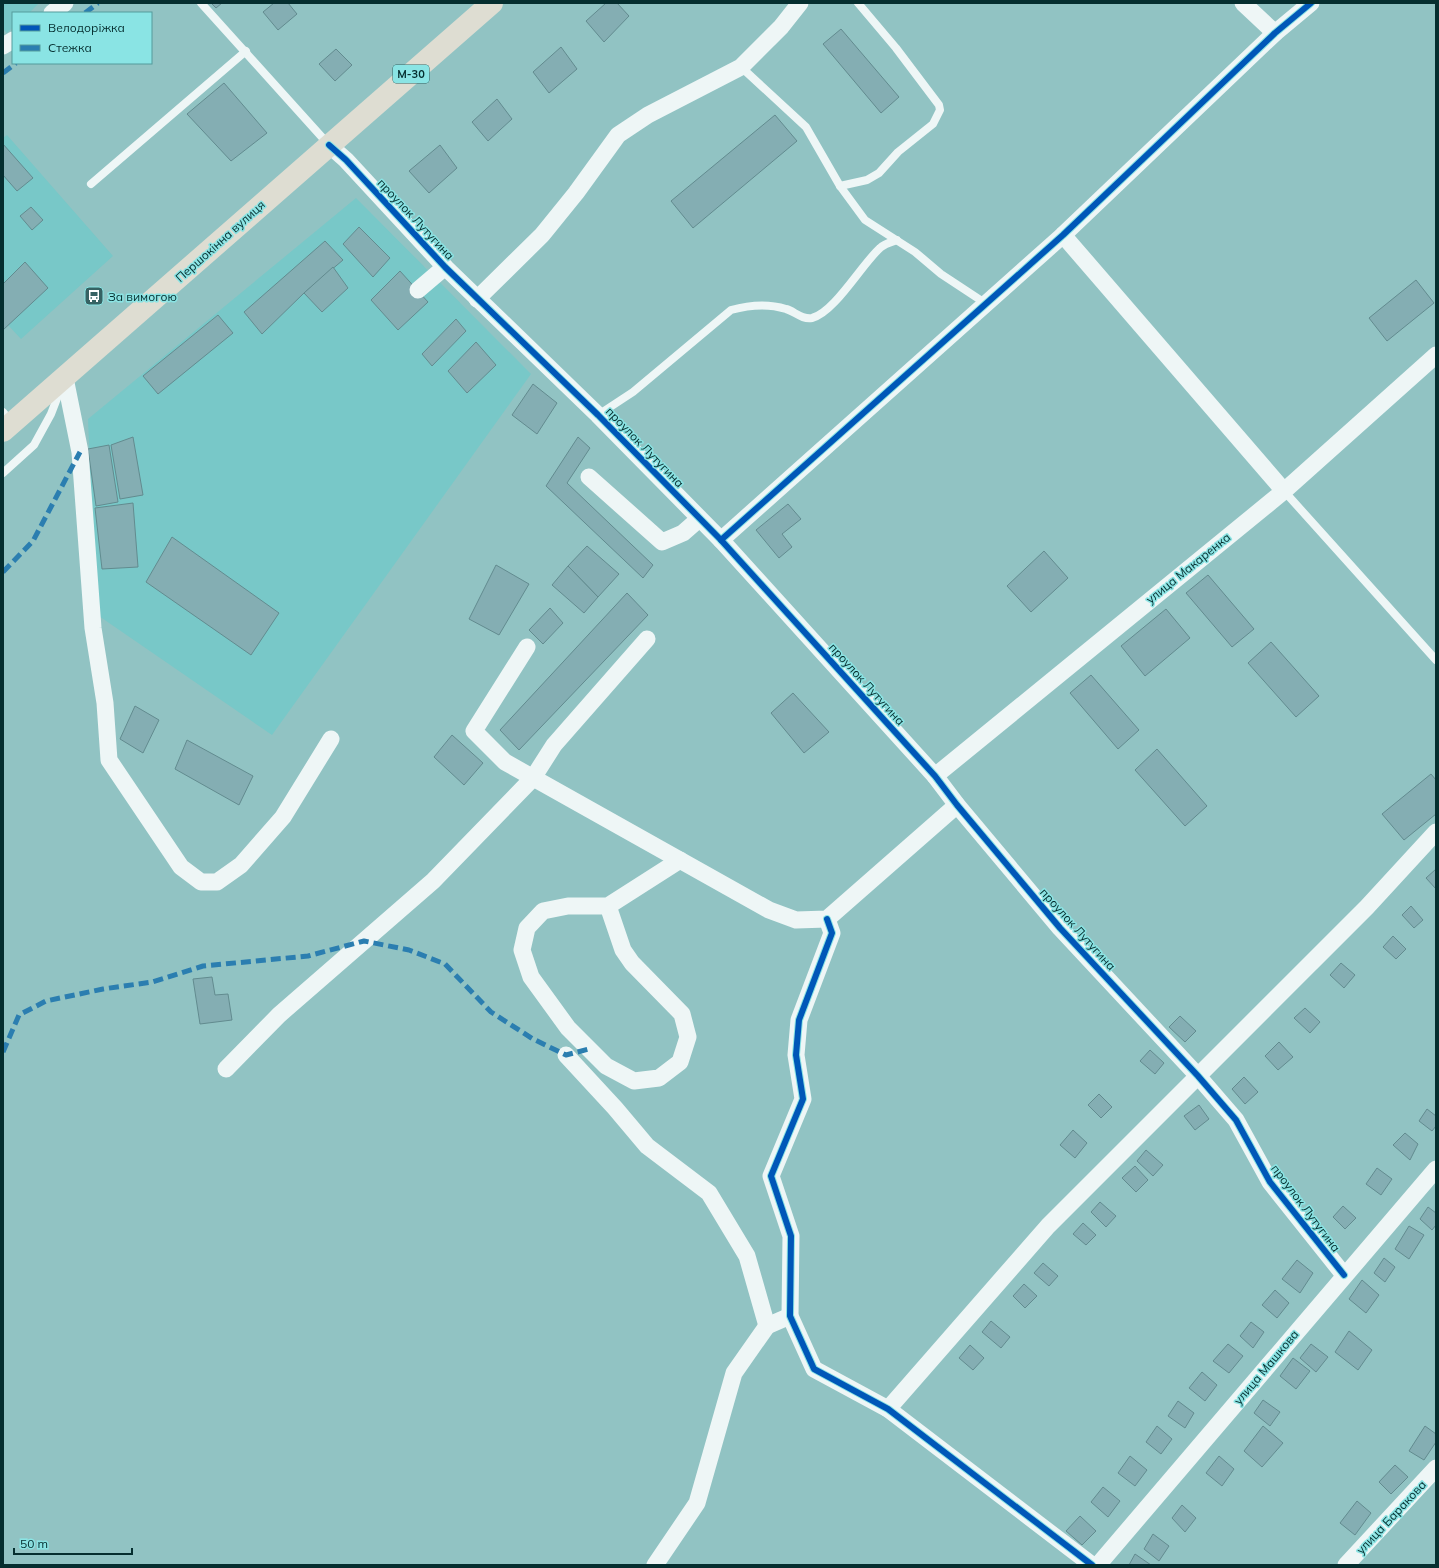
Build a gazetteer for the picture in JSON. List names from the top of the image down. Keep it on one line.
{"streets":{"highway":["М-30","Першокінна вулиця"],"street":["проулок Лутугина","улица Макаренка","улица Машкова","улица Баракова"]},"crossings":[["М-30","проулок Лутугина"],["М-30","Першокінна вулиця"],["проулок Лутугина","Першокінна вулиця"],["проулок Лутугина","улица Макаренка"],["проулок Лутугина","улица Машкова"]],"places":{"bus stop":["За вимогою"]},"legend":["Велодоріжка","Стежка"],"scale_bar":"50 m"}
